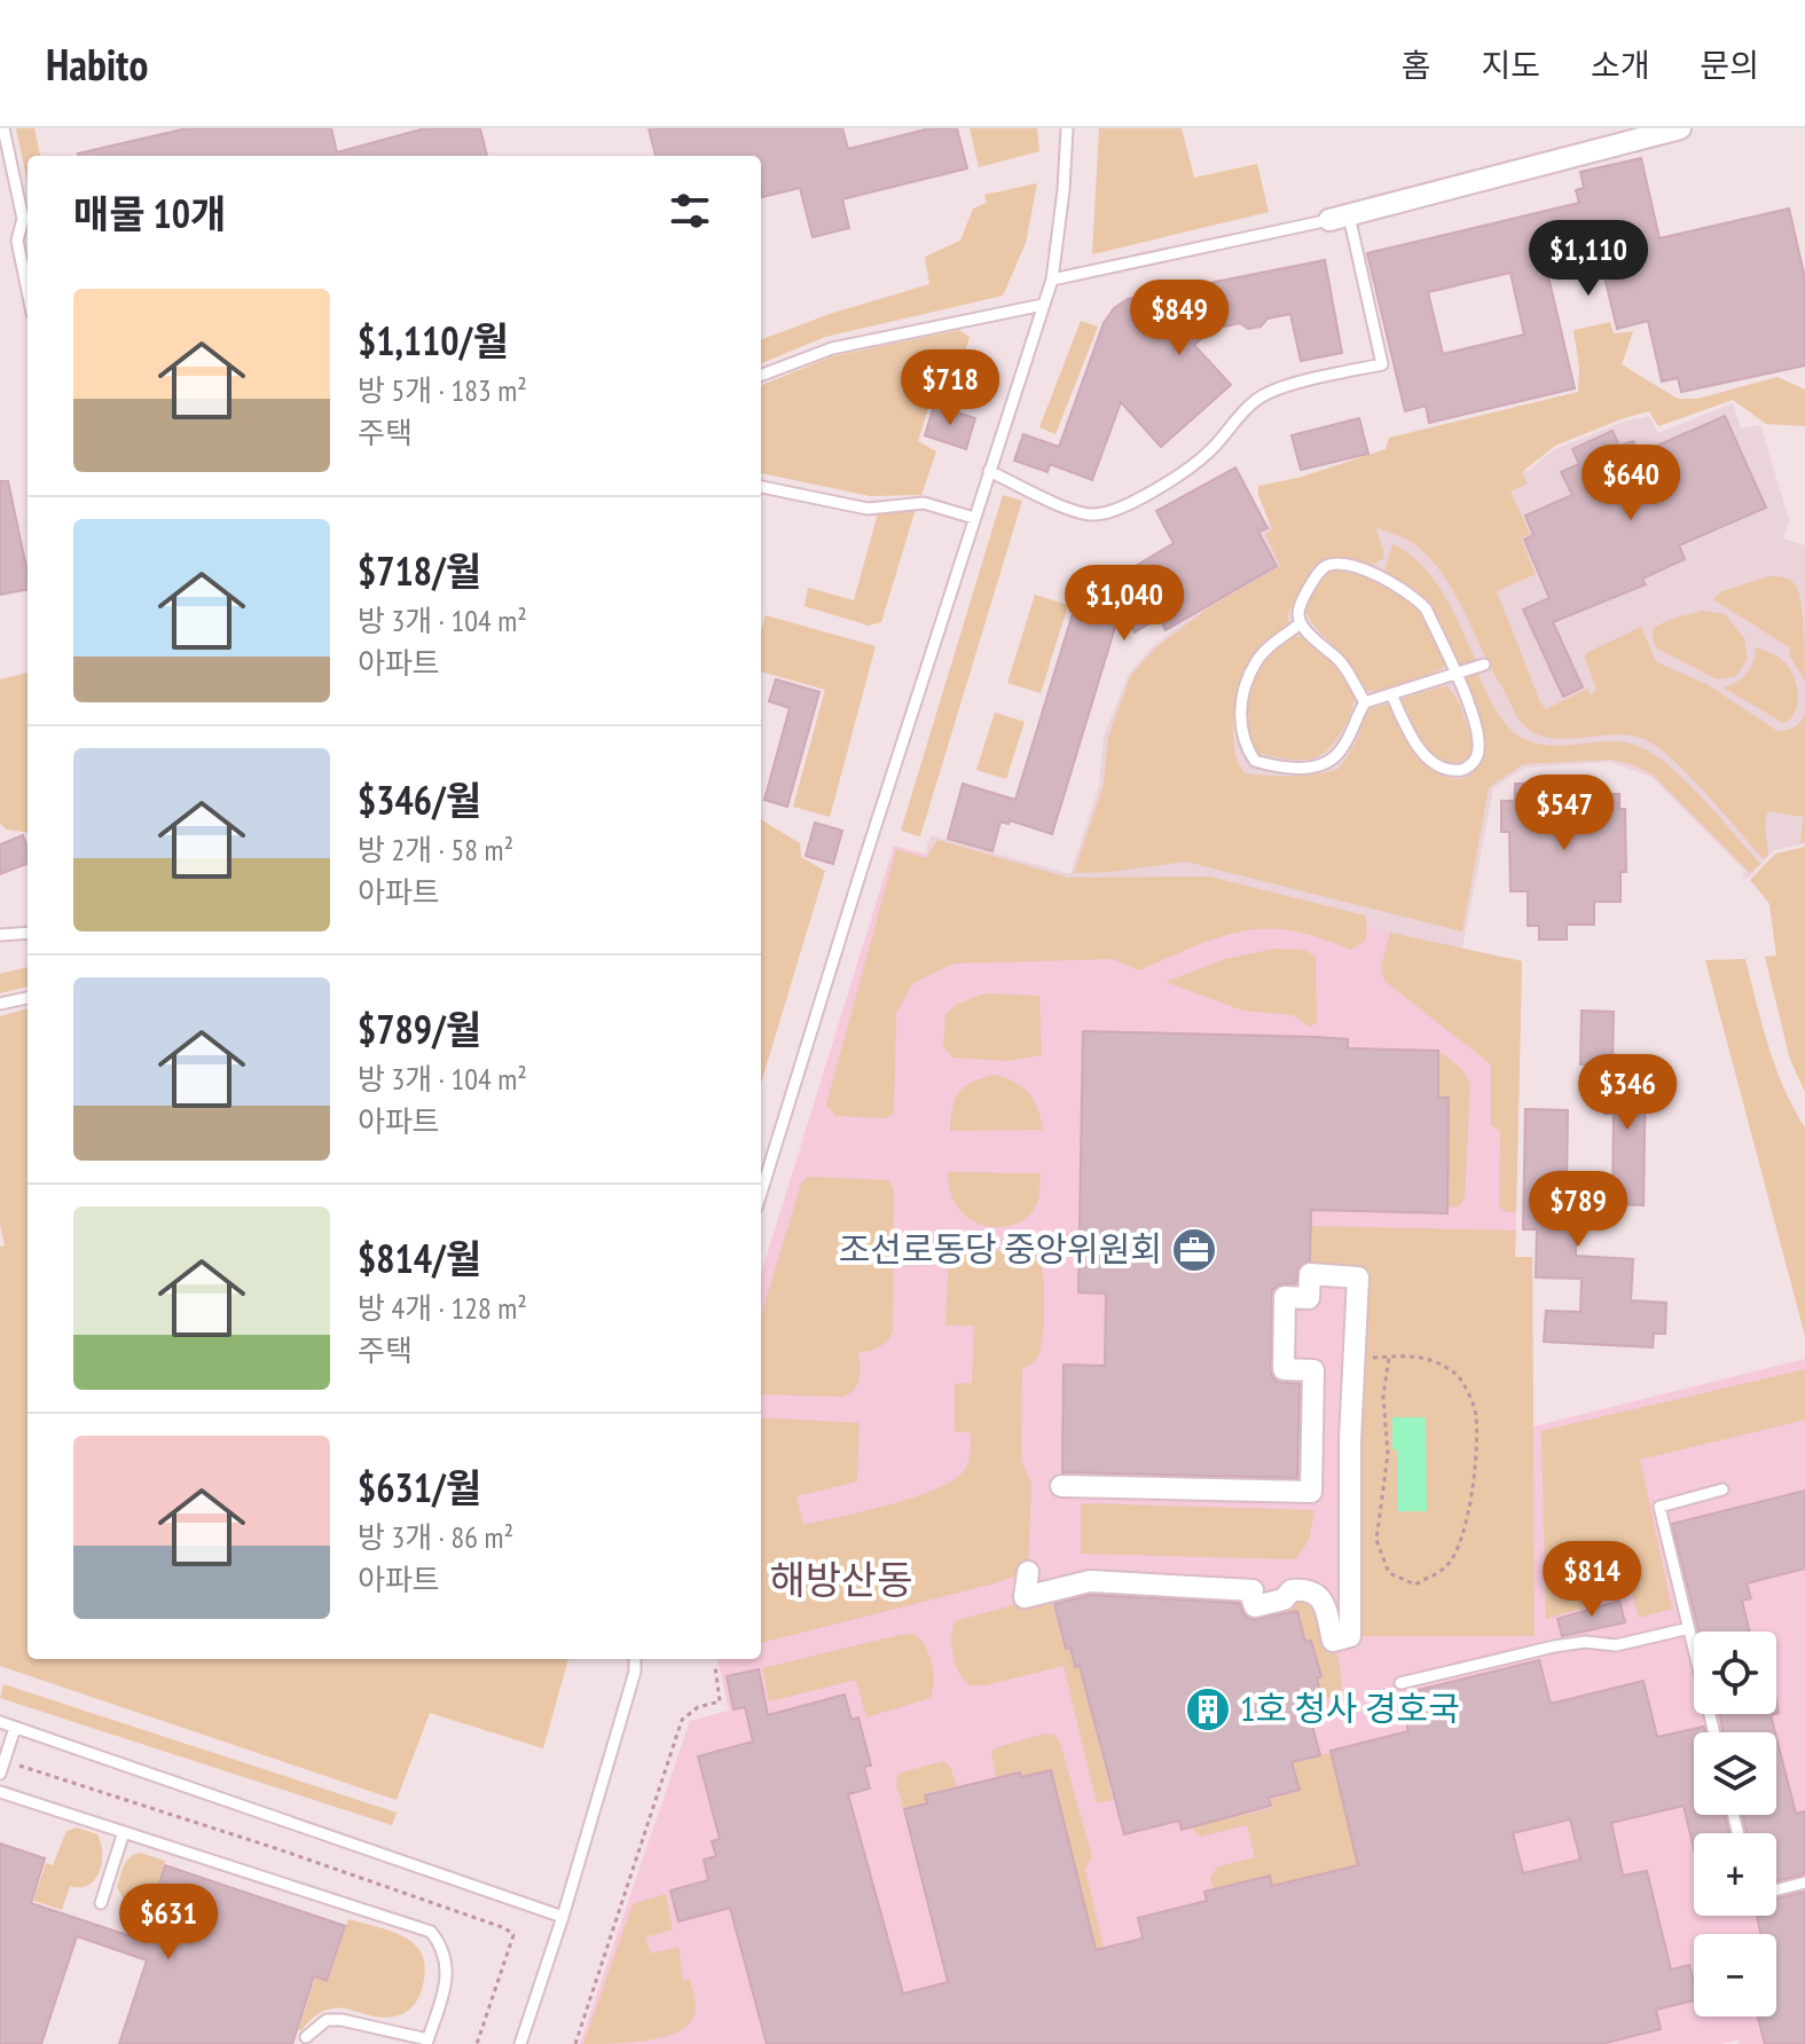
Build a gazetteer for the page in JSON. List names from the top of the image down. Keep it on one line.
{"districts":["해방산동"],"places":{"office":["조선로동당 중앙위원회"],"building":["1호 청사 경호국"]},"page":{"header":"Habito","nav":["홈","지도","소개","문의"],"heading":"매물 10개","price":["$1,110","$849","$718","$640","$1,040","$547","$346","$789","$814","$631"],"list":[{"name":"$1,110/월","note":"방 5개 · 183 m² · 주택"},{"name":"$718/월","note":"방 3개 · 104 m² · 아파트"},{"name":"$346/월","note":"방 2개 · 58 m² · 아파트"},{"name":"$789/월","note":"방 3개 · 104 m² · 아파트"},{"name":"$814/월","note":"방 4개 · 128 m² · 주택"},{"name":"$631/월","note":"방 3개 · 86 m² · 아파트"}],"map_buttons":["+","−"]}}
